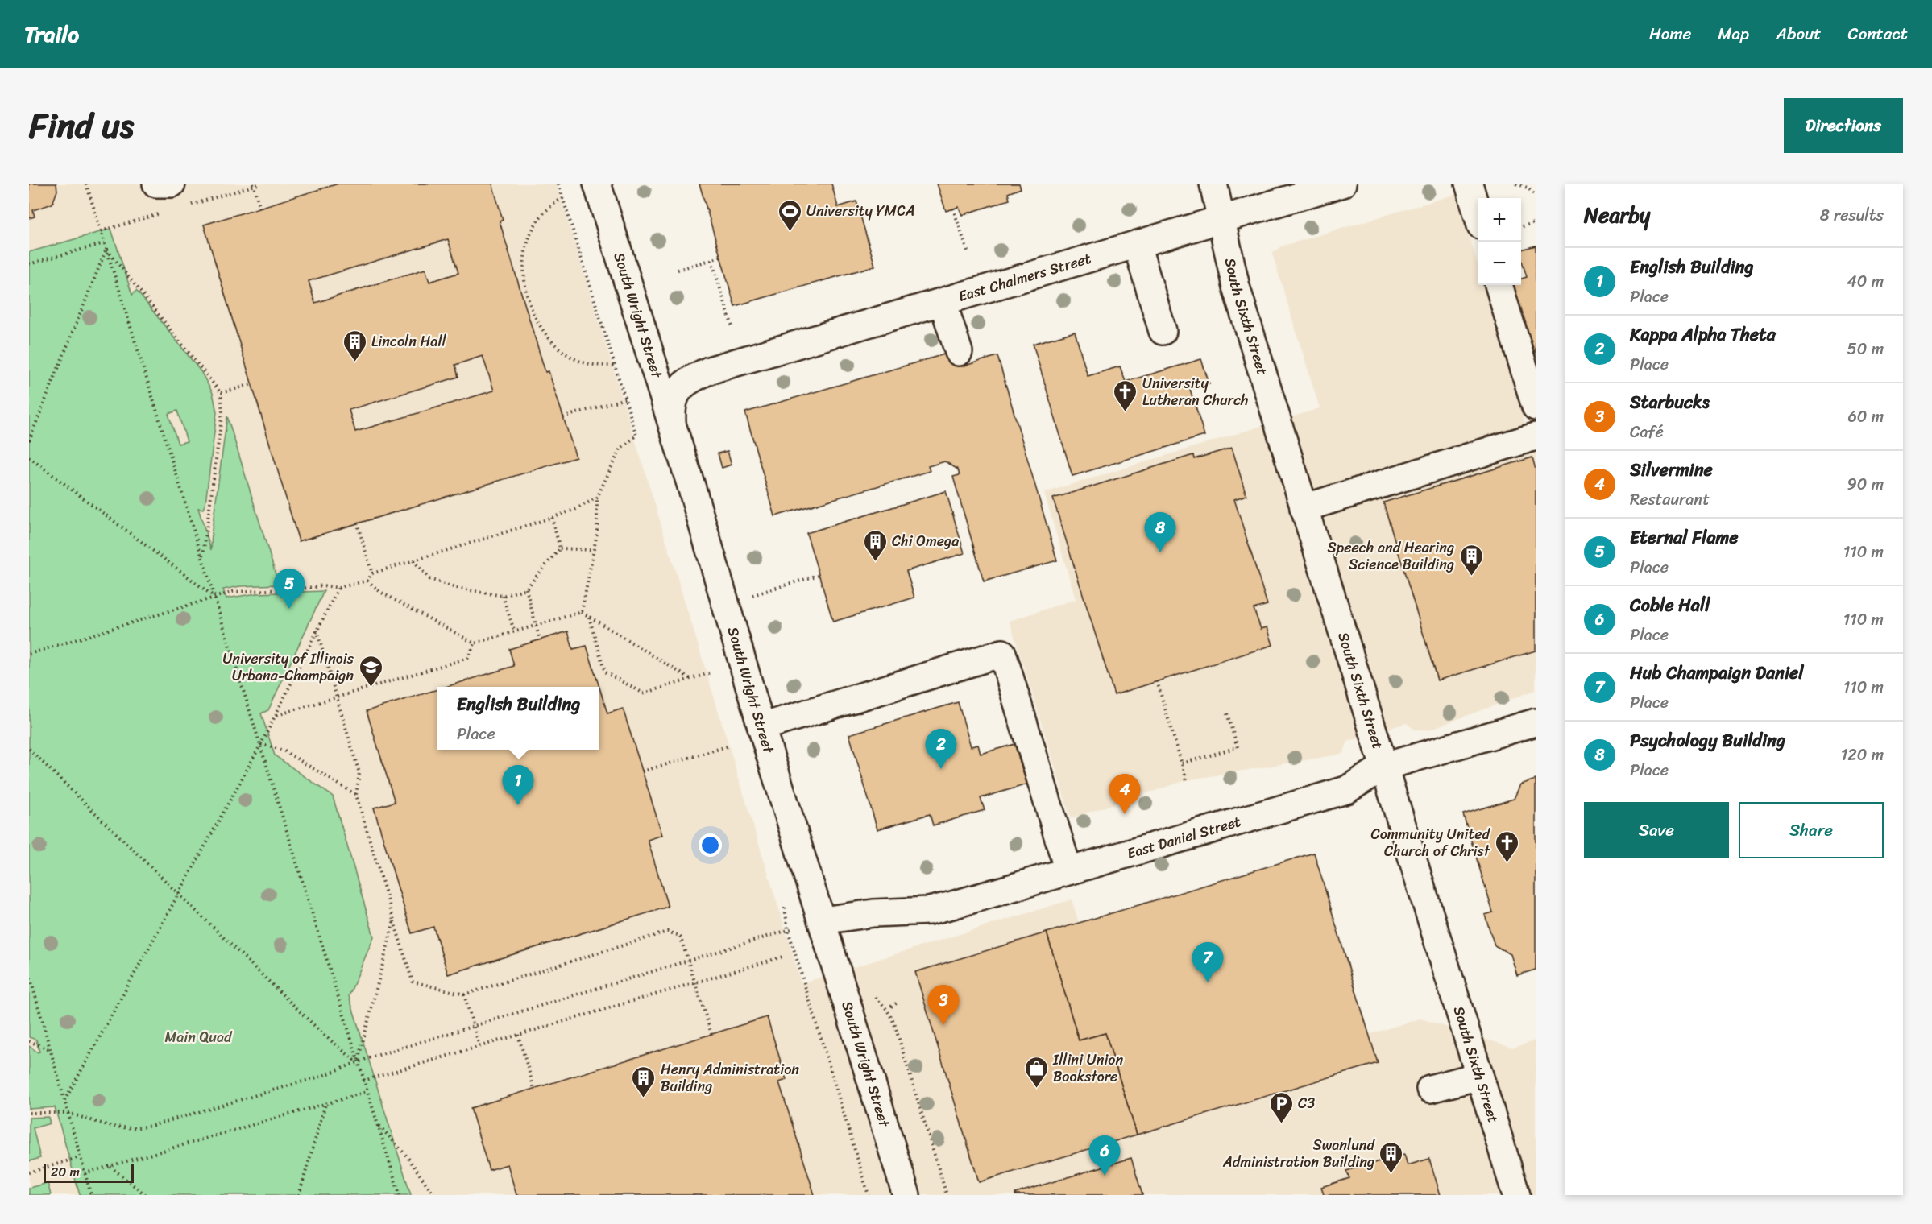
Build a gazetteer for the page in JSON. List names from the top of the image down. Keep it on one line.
{"streets":{"street":["East Chalmers Street","South Wright Street","South Sixth Street","East Daniel Street"]},"crossings":[["East Chalmers Street","South Wright Street"],["East Chalmers Street","South Sixth Street"],["South Wright Street","East Daniel Street"],["South Sixth Street","East Daniel Street"]],"parks":["Main Quad"],"places":{"sports":["University YMCA"],"building":["Lincoln Hall","Chi Omega","Speech and Hearing Science Building","Henry Administration Building","Swanlund Administration Building"],"church":["University Lutheran Church","Community United Church of Christ"],"school or university":["University of Illinois Urbana-Champaign"],"shop":["Illini Union Bookstore"],"parking":["C3"]},"scale_bar":"20 m","page":{"header":"Trailo","nav":["Home","Map","About","Contact"],"title":"Find us","buttons":["Directions",["Save","Share"]],"heading":["Nearby","8 results"],"map_buttons":["+","−"],"list":[{"mark":"1","name":"English Building","note":"Place","value":"40 m"},{"mark":"2","name":"Kappa Alpha Theta","note":"Place","value":"50 m"},{"mark":"3","name":"Starbucks","note":"Café","value":"60 m"},{"mark":"4","name":"Silvermine","note":"Restaurant","value":"90 m"},{"mark":"5","name":"Eternal Flame","note":"Place","value":"110 m"},{"mark":"6","name":"Coble Hall","note":"Place","value":"110 m"},{"mark":"7","name":"Hub Champaign Daniel","note":"Place","value":"110 m"},{"mark":"8","name":"Psychology Building","note":"Place","value":"120 m"}],"pins":["8","5","2","1","4","7","3","6"],"popup":["English Building","Place"],"scale":"20 m"}}
